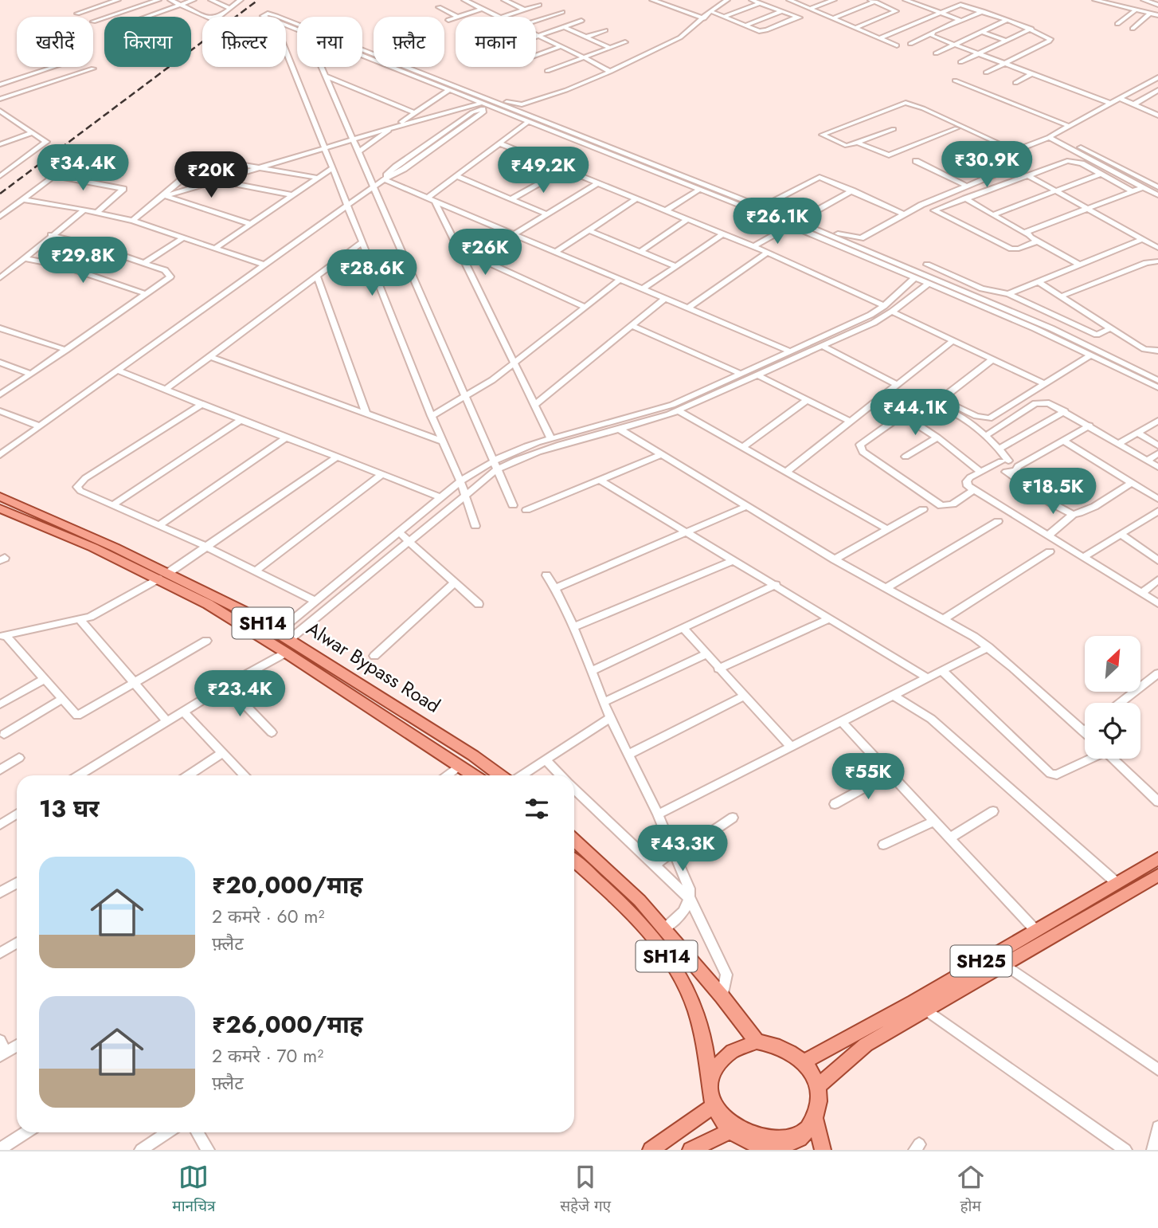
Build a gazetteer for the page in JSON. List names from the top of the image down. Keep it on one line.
{"streets":{"main road":["SH14","Alwar Bypass Road","SH25"]},"crossings":[["SH14","SH25"]],"north":"top right","page":{"chip":["खरीदें","किराया","फ़िल्टर","नया","फ़्लैट","मकान"],"price":["₹30.9K","₹34.4K","₹49.2K","₹20K","₹26.1K","₹26K","₹29.8K","₹28.6K","₹44.1K","₹18.5K","₹23.4K","₹55K","₹43.3K"],"heading":"13 घर","list":[{"name":"₹20,000/माह","note":"2 कमरे · 60 m² · फ़्लैट"},{"name":"₹26,000/माह","note":"2 कमरे · 70 m² · फ़्लैट"}],"tabs":["मानचित्र","सहेजे गए","होम"]}}
